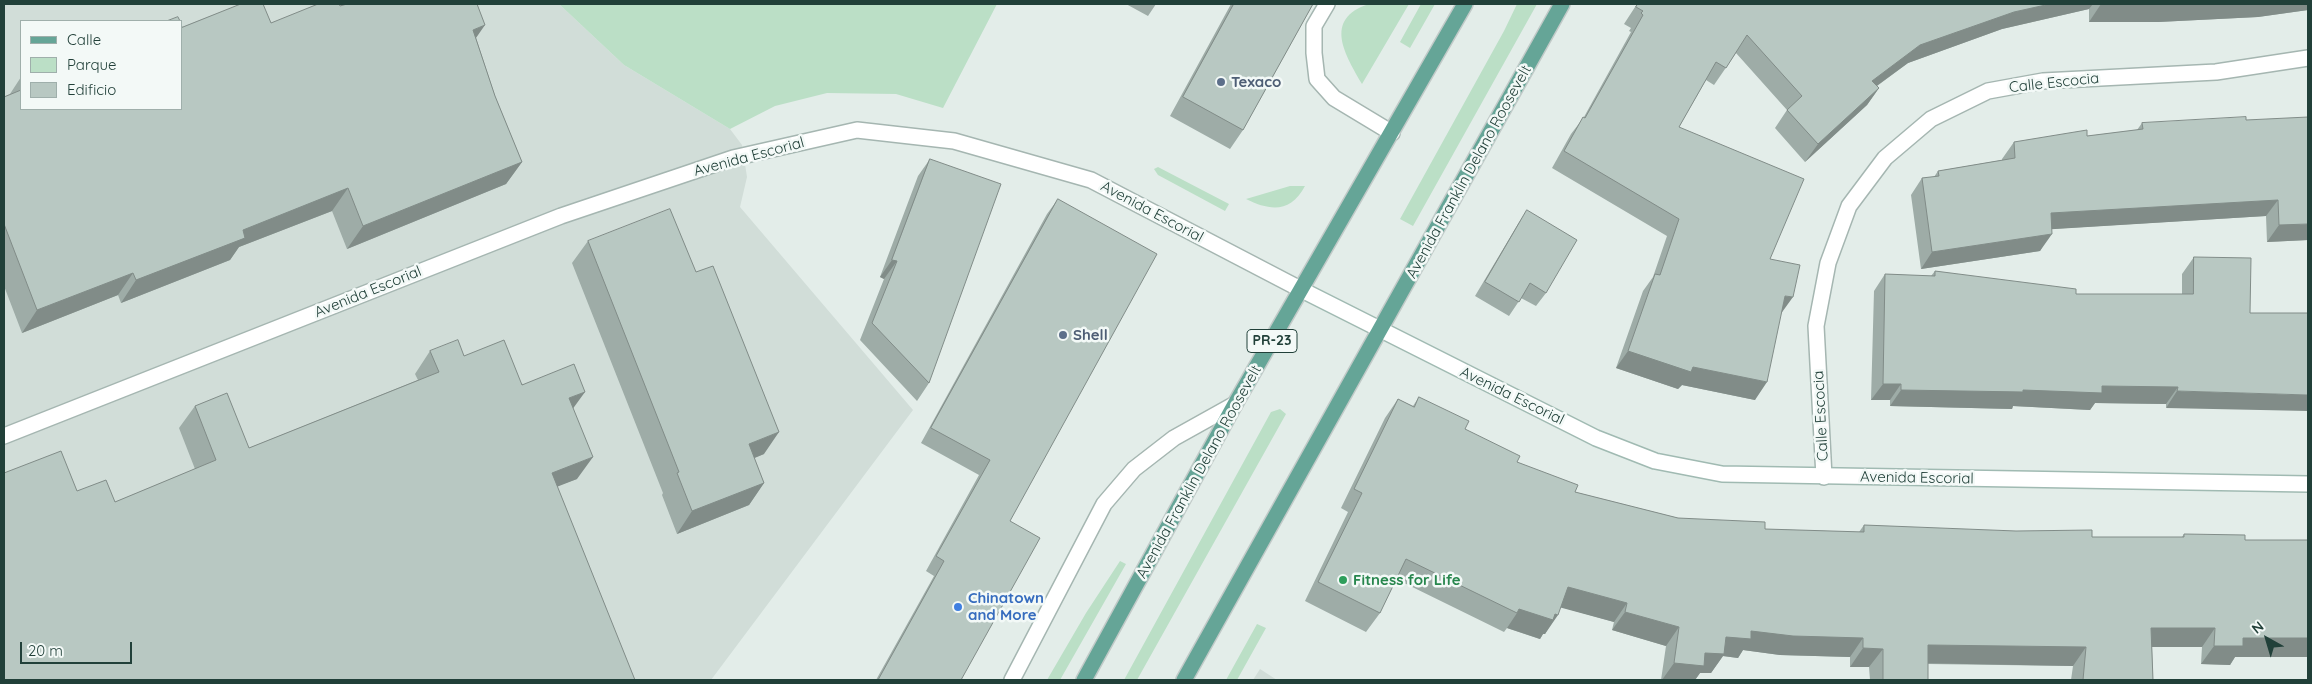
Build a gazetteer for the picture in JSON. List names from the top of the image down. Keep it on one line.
{"streets":{"main road":["Avenida Franklin Delano Roosevelt","PR-23"],"street":["Calle Escocia","Avenida Escorial"]},"crossings":[["Calle Escocia","Avenida Escorial"],["Avenida Escorial","Avenida Franklin Delano Roosevelt"]],"places":["Texaco","Shell","Fitness for Life","Chinatown and More"],"legend":["Calle","Parque","Edificio"],"scale_bar":"20 m","north":"top left"}
